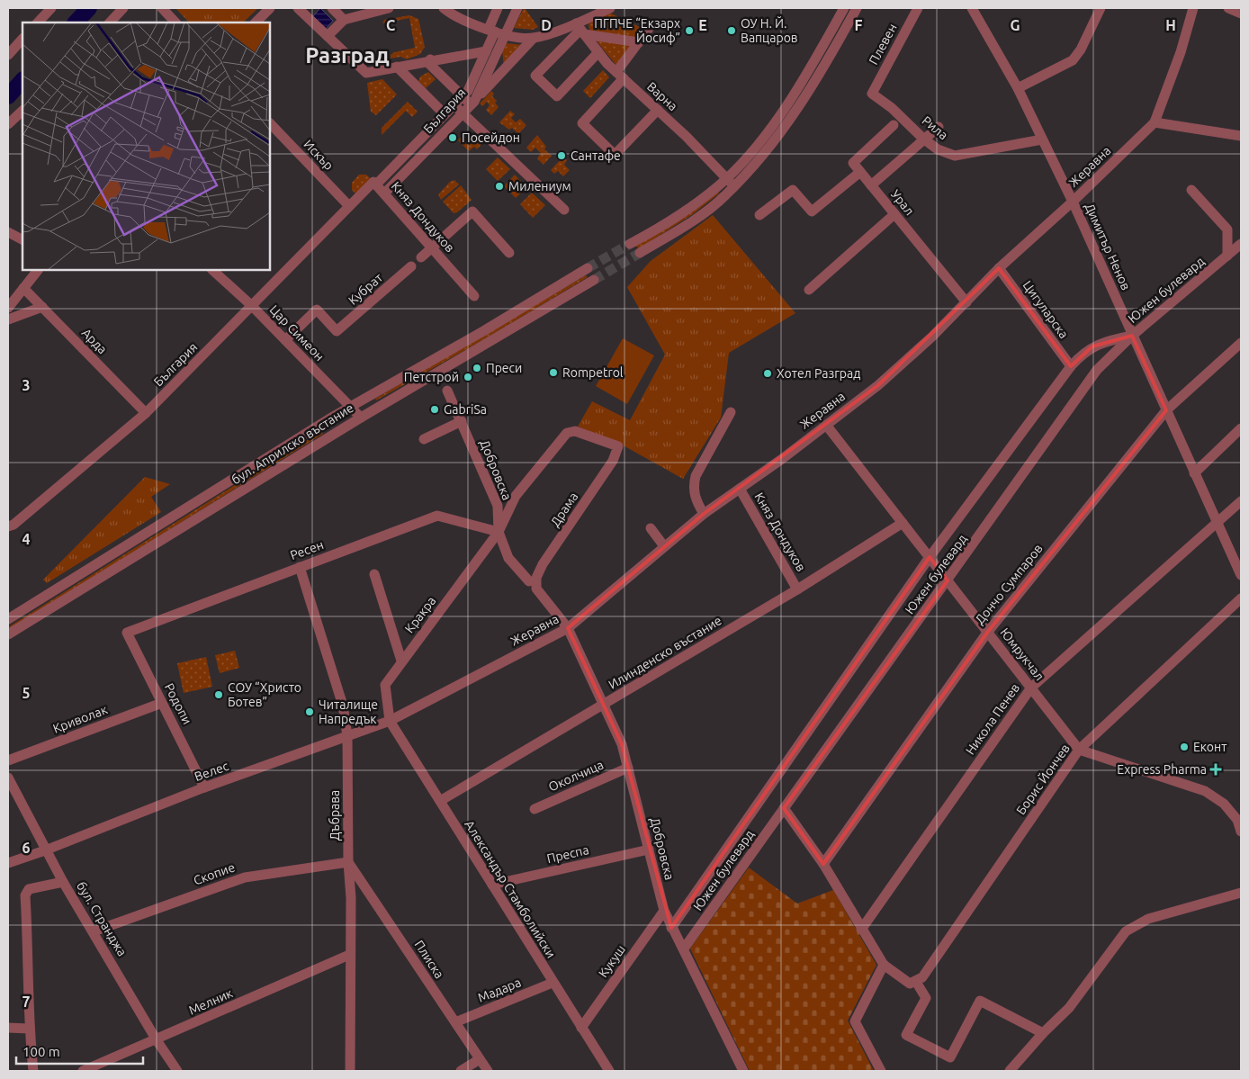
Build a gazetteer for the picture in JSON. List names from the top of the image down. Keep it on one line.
{"streets":{"street":["Плевен","Варна","България","Рила","Искър","Жеравна","Урал","Княз Дондуков","Димитър Ненов","Кубрат","Южен булевард","Цигуларска","Цар Симеон","Арда","бул. Априлско въстание","Добровска","Драма","Ресен","Дончо Сумпаров","Кракра","Илинденско въстание","Юмрукчал","Родопи","Криволак","Никола Пенев","Велес","Околчица","Борис Йончев","Дъбрава","Преспа","Скопие","Александър Стамболийски","бул. Странджа","Плиска","Кукуш","Мадара","Мелник"]},"crossings":[["Плевен","Рила"],["България","Искър"],["България","Княз Дондуков"],["България","Цар Симеон"],["България","Арда"],["Рила","Димитър Ненов"],["Искър","Княз Дондуков"],["Жеравна","Урал"],["Жеравна","Княз Дондуков"],["Жеравна","Димитър Ненов"],["Жеравна","Цигуларска"],["Жеравна","Добровска"],["Жеравна","Кракра"],["Жеравна","Велес"],["Жеравна","Александър Стамболийски"],["Княз Дондуков","Илинденско въстание"],["Димитър Ненов","Южен булевард"],["Димитър Ненов","Дончо Сумпаров"],["Димитър Ненов","Никола Пенев"],["Кубрат","Цар Симеон"],["Южен булевард","Добровска"],["Южен булевард","Юмрукчал"],["Цар Симеон","бул. Априлско въстание"],["Добровска","Драма"],["Добровска","Ресен"],["Добровска","Кракра"],["Добровска","Илинденско въстание"],["Добровска","Околчица"],["Добровска","Преспа"],["Добровска","Кукуш"],["Драма","Кракра"],["Ресен","Кракра"],["Ресен","Родопи"],["Ресен","Дъбрава"],["Дончо Сумпаров","Юмрукчал"],["Кракра","Велес"],["Кракра","Александър Стамболийски"],["Илинденско въстание","Александър Стамболийски"],["Юмрукчал","Никола Пенев"],["Юмрукчал","Борис Йончев"],["Родопи","Криволак"],["Родопи","Велес"],["Велес","Дъбрава"],["Велес","Александър Стамболийски"],["Велес","бул. Странджа"],["Дъбрава","Скопие"],["Дъбрава","Плиска"],["Дъбрава","Мелник"],["Преспа","Александър Стамболийски"],["Скопие","бул. Странджа"],["Скопие","Плиска"],["Александър Стамболийски","Кукуш"],["Александър Стамболийски","Мадара"],["бул. Странджа","Мелник"],["Плиска","Мадара"]],"districts":["Разград"],"places":{"other":["ПГПЧЕ “Екзарх Йосиф”","ОУ Н. Й. Вапцаров","Посейдон","Сантафе","Милениум","Преси","Rompetrol","Хотел Разград","Петстрой","GabriSa","СОУ “Христо Ботев”","Читалище Напредък","Еконт"],"health":["Express Pharma"]},"scale_bar":"100 m","grid":{"columns":["C","D","E","F","G","H"],"rows":["3","4","5","6","7"]}}
